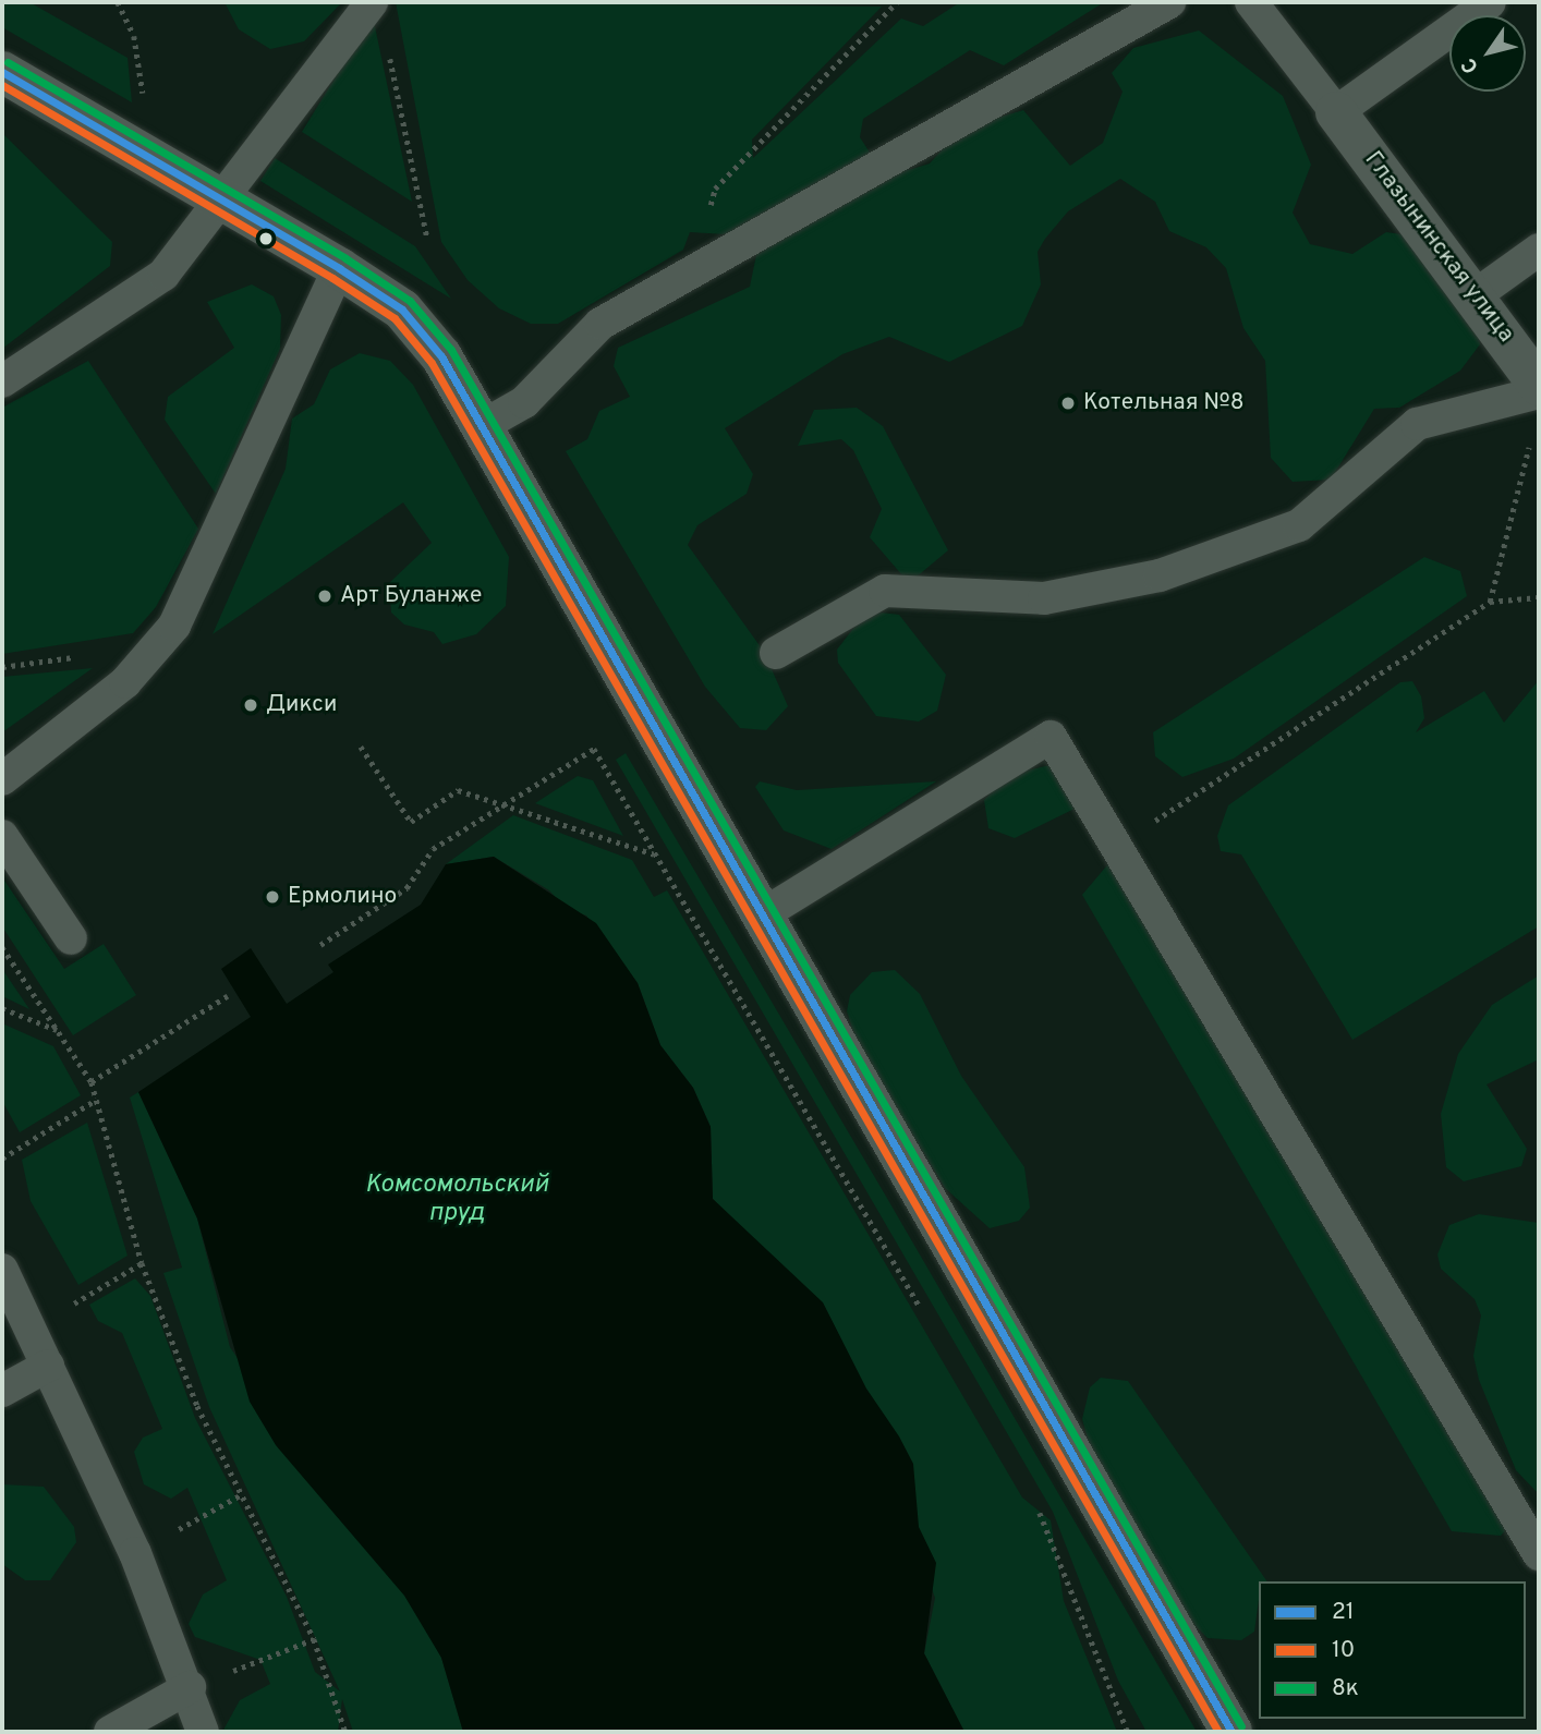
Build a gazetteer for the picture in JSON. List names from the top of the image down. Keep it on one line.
{"streets":{"street":["Глазынинская улица"]},"water":["Комсомольский пруд"],"places":["Котельная №8","Арт Буланже","Дикси","Ермолино"],"lines":["transit line 8к","transit line 21","transit line 10"],"legend":["21","10","8к"],"north":"bottom left"}
